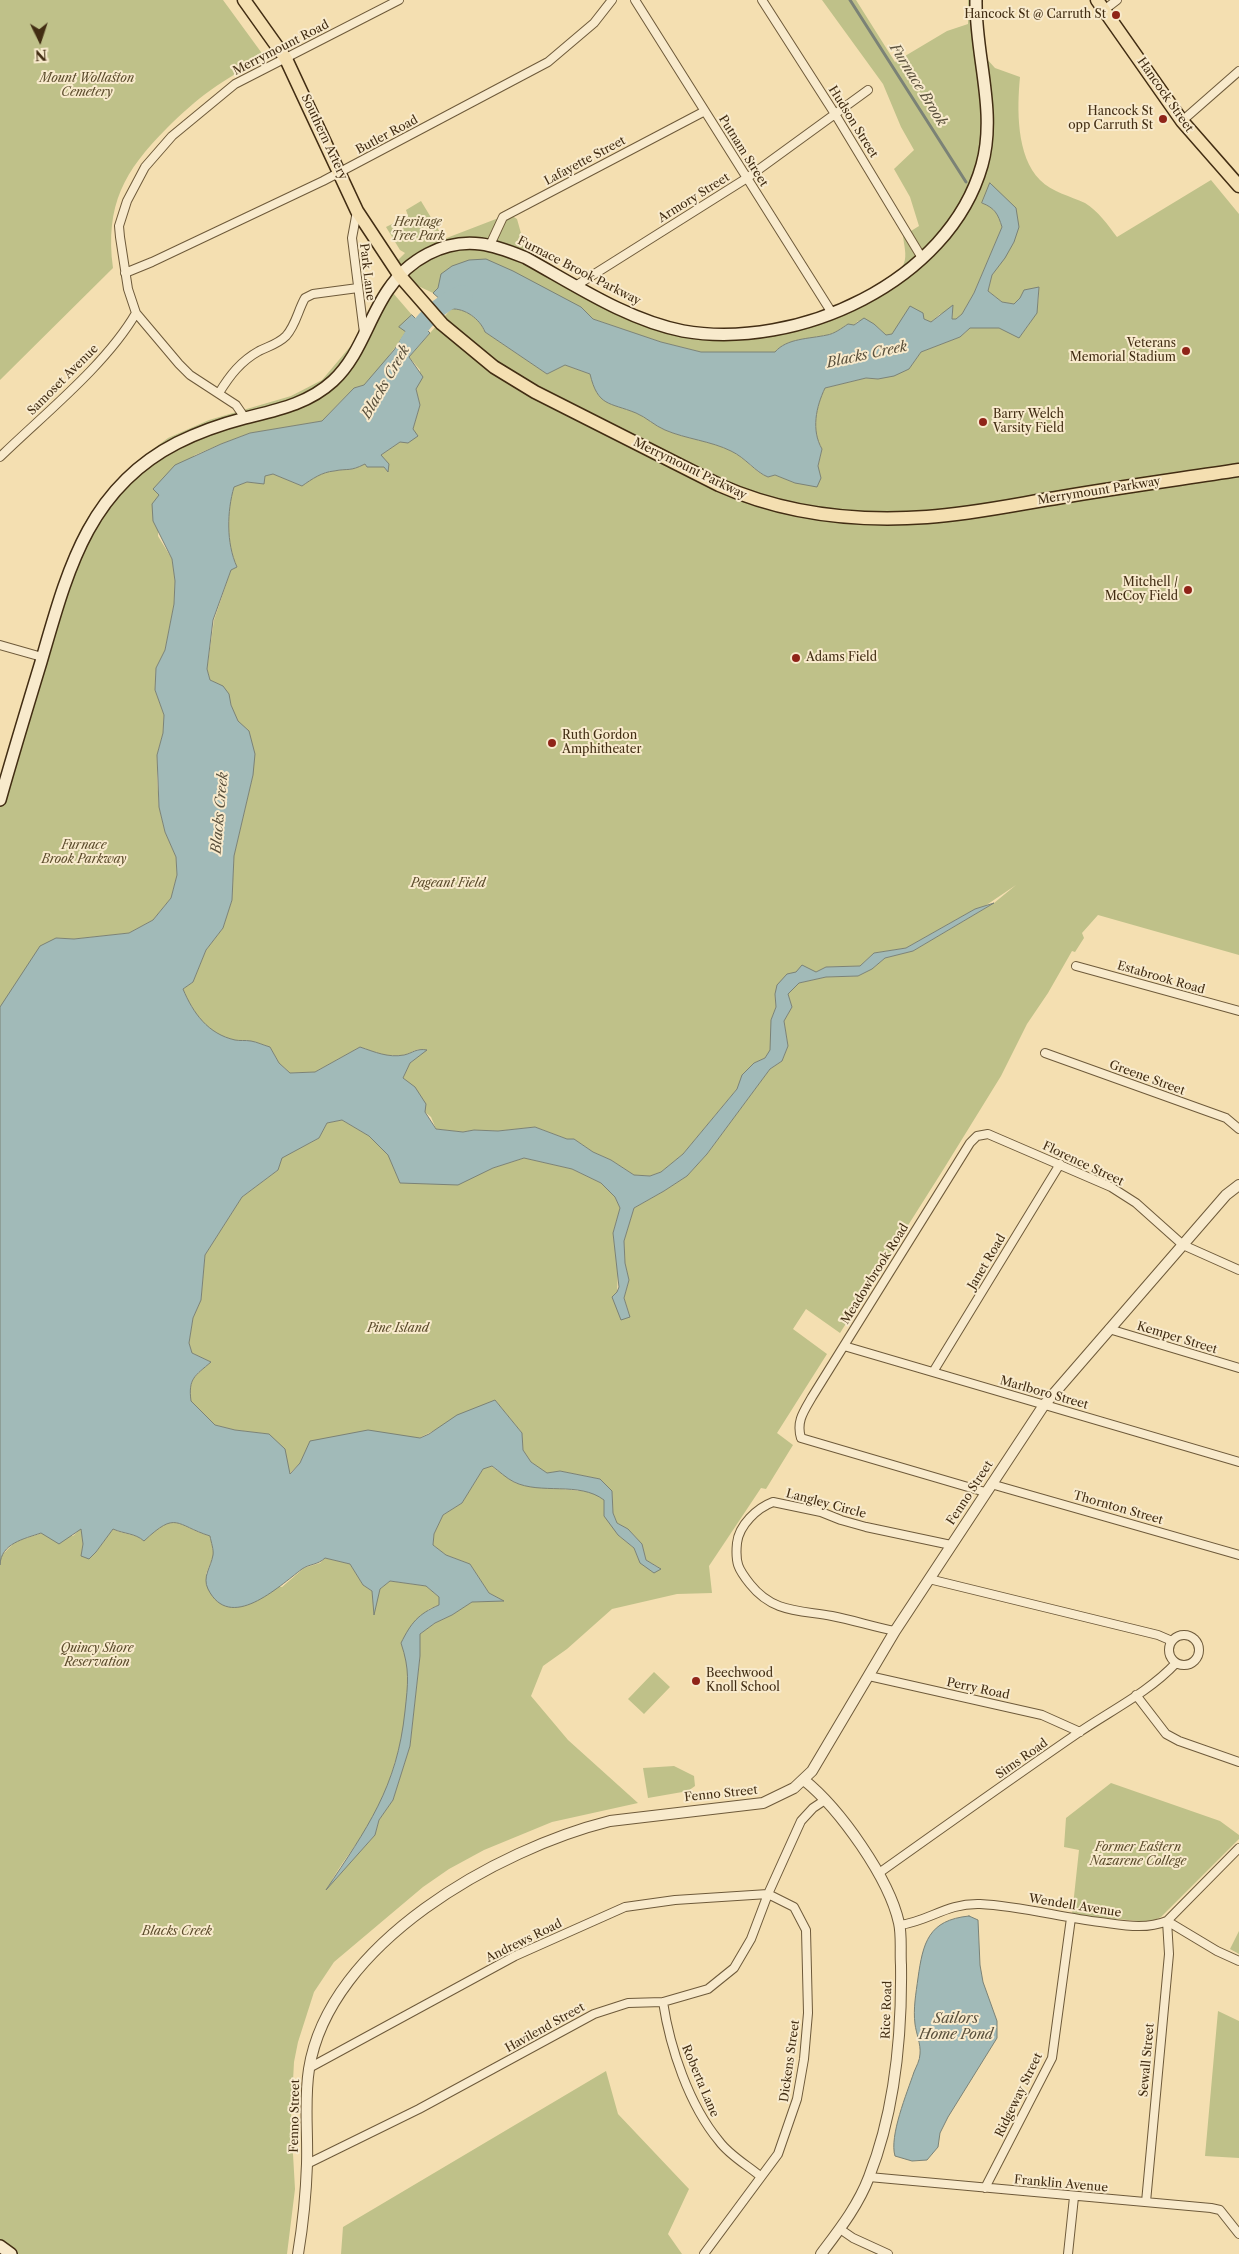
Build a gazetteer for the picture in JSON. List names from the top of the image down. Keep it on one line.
{"streets":{"main road":["Hancock Street","Southern Artery","Furnace Brook Parkway","Merrymount Parkway"],"street":["Merrymount Road","Hudson Street","Butler Road","Putnam Street","Lafayette Street","Armory Street","Park Lane","Samoset Avenue","Estabrook Road","Greene Street","Florence Street","Janet Road","Meadowbrook Road","Kemper Street","Marlboro Street","Fenno Street","Langley Circle","Thornton Street","Perry Road","Sims Road","Wendell Avenue","Andrews Road","Rice Road","Havilend Street","Sewall Street","Dickens Street","Roberta Lane","Ridgeway Street","Franklin Avenue"]},"crossings":[["Merrymount Road","Butler Road"],["Merrymount Road","Southern Artery"],["Merrymount Road","Furnace Brook Parkway"],["Merrymount Road","Samoset Avenue"],["Hudson Street","Armory Street"],["Hudson Street","Furnace Brook Parkway"],["Butler Road","Southern Artery"],["Southern Artery","Furnace Brook Parkway"],["Southern Artery","Park Lane"],["Southern Artery","Merrymount Parkway"],["Putnam Street","Lafayette Street"],["Putnam Street","Armory Street"],["Putnam Street","Furnace Brook Parkway"],["Lafayette Street","Furnace Brook Parkway"],["Armory Street","Furnace Brook Parkway"],["Furnace Brook Parkway","Park Lane"],["Furnace Brook Parkway","Merrymount Parkway"],["Florence Street","Janet Road"],["Florence Street","Meadowbrook Road"],["Florence Street","Fenno Street"],["Janet Road","Marlboro Street"],["Meadowbrook Road","Marlboro Street"],["Meadowbrook Road","Thornton Street"],["Kemper Street","Fenno Street"],["Marlboro Street","Fenno Street"],["Fenno Street","Langley Circle"],["Fenno Street","Thornton Street"],["Fenno Street","Perry Road"],["Fenno Street","Sims Road"],["Fenno Street","Andrews Road"],["Fenno Street","Rice Road"],["Fenno Street","Havilend Street"],["Perry Road","Sims Road"],["Sims Road","Rice Road"],["Wendell Avenue","Rice Road"],["Wendell Avenue","Sewall Street"],["Wendell Avenue","Ridgeway Street"],["Andrews Road","Havilend Street"],["Andrews Road","Dickens Street"],["Rice Road","Havilend Street"],["Rice Road","Franklin Avenue"],["Havilend Street","Dickens Street"],["Havilend Street","Roberta Lane"],["Sewall Street","Franklin Avenue"],["Dickens Street","Roberta Lane"],["Ridgeway Street","Franklin Avenue"]],"water":["Furnace Brook","Blacks Creek","Sailors Home Pond"],"parks":["Mount Wollaston Cemetery","Heritage Tree Park","Furnace Brook Parkway","Pageant Field","Pine Island","Quincy Shore Reservation","Former Eastern Nazarene College","Blacks Creek"],"places":["Hancock St @ Carruth St","Hancock St opp Carruth St","Veterans Memorial Stadium","Barry Welch Varsity Field","Mitchell / McCoy Field","Adams Field","Ruth Gordon Amphitheater","Beechwood Knoll School"],"north":"bottom"}
